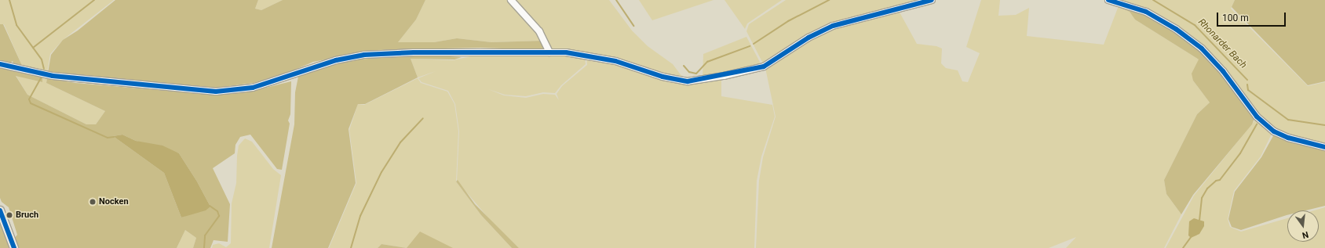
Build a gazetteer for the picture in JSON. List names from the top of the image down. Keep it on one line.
{"water":["Rhonarder Bach"],"places":["Nocken","Bruch"],"scale_bar":"100 m","north":"bottom"}
